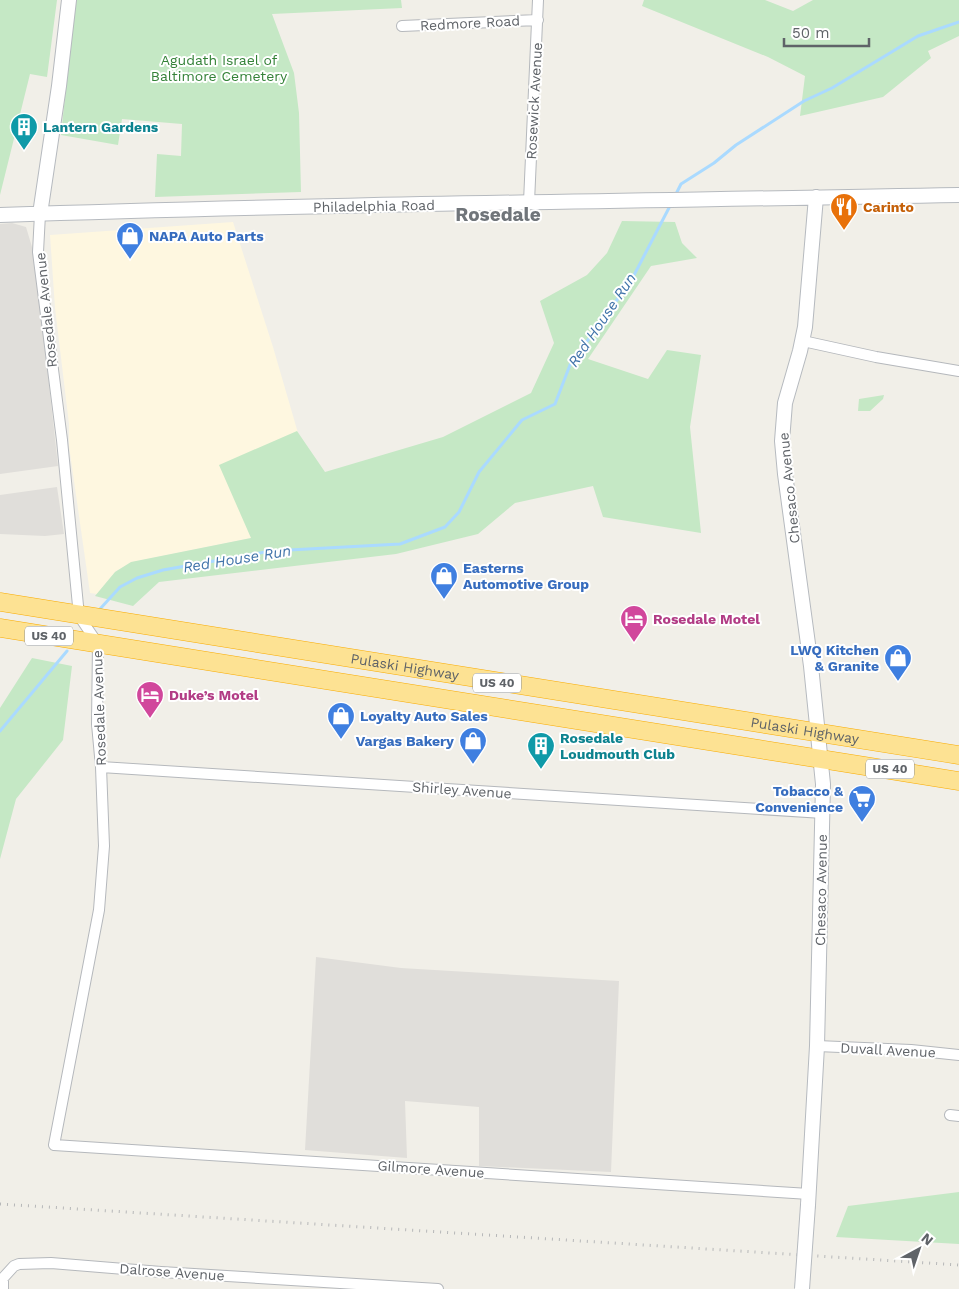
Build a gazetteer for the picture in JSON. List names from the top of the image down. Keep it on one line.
{"streets":{"highway":["US 40","Pulaski Highway"],"street":["Redmore Road","Rosewick Avenue","Philadelphia Road","Rosedale Avenue","Chesaco Avenue","Shirley Avenue","Duvall Avenue","Gilmore Avenue","Dalrose Avenue"]},"crossings":[["Redmore Road","Rosewick Avenue"],["Rosewick Avenue","Philadelphia Road"],["Philadelphia Road","Rosedale Avenue"],["Philadelphia Road","Chesaco Avenue"],["Rosedale Avenue","Pulaski Highway"],["Rosedale Avenue","Shirley Avenue"],["Rosedale Avenue","Gilmore Avenue"],["Chesaco Avenue","Pulaski Highway"],["Chesaco Avenue","Shirley Avenue"],["Chesaco Avenue","Duvall Avenue"],["Chesaco Avenue","Gilmore Avenue"]],"districts":["Rosedale"],"water":["Red House Run"],"parks":["Agudath Israel of Baltimore Cemetery"],"places":{"building":["Lantern Gardens","Rosedale Loudmouth Club"],"restaurant":["Carinto"],"shop":["NAPA Auto Parts","Easterns Automotive Group","LWQ Kitchen & Granite","Loyalty Auto Sales","Vargas Bakery"],"hotel":["Rosedale Motel","Duke’s Motel"],"supermarket":["Tobacco & Convenience"]},"scale_bar":"50 m","north":"top right"}
